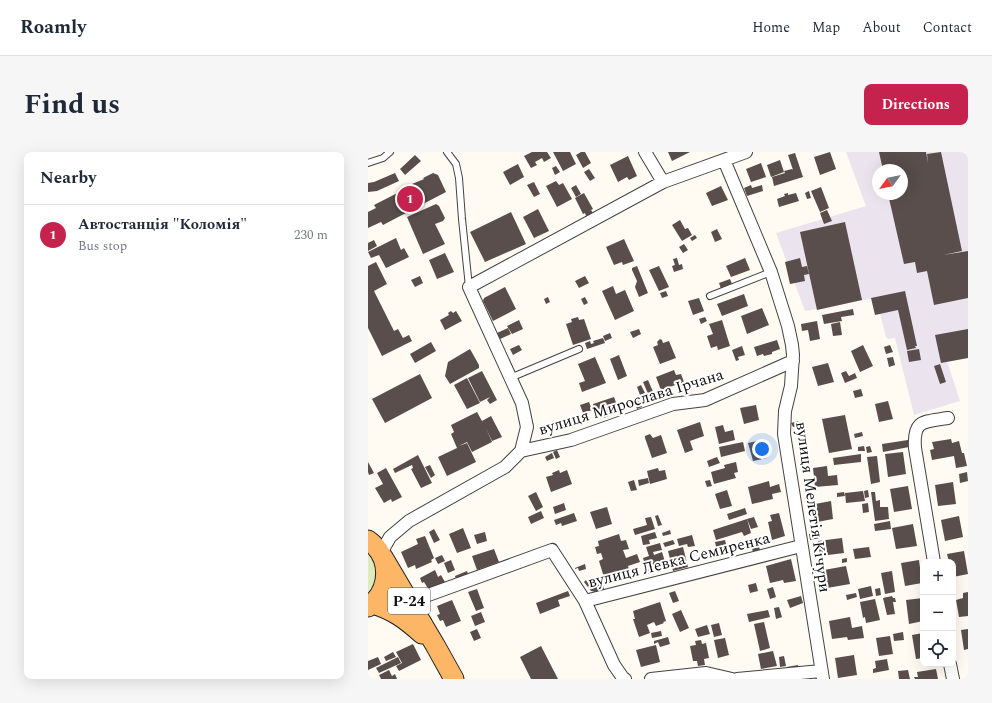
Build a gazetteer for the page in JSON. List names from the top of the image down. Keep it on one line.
{"streets":{"main road":["Р-24"],"street":["вулиця Мирослава Ірчана","вулиця Мелетія Кічури","вулиця Левка Семиренка"]},"crossings":[["вулиця Мирослава Ірчана","вулиця Мелетія Кічури"],["вулиця Мелетія Кічури","вулиця Левка Семиренка"],["вулиця Левка Семиренка","Р-24"]],"north":"bottom left","page":{"header":"Roamly","nav":["Home","Map","About","Contact"],"title":"Find us","buttons":"Directions","heading":"Nearby","pins":"1","list":[{"mark":"1","name":"Автостанція \"Коломія\"","note":"Bus stop","value":"230 m"}],"map_buttons":["+","−"]}}
